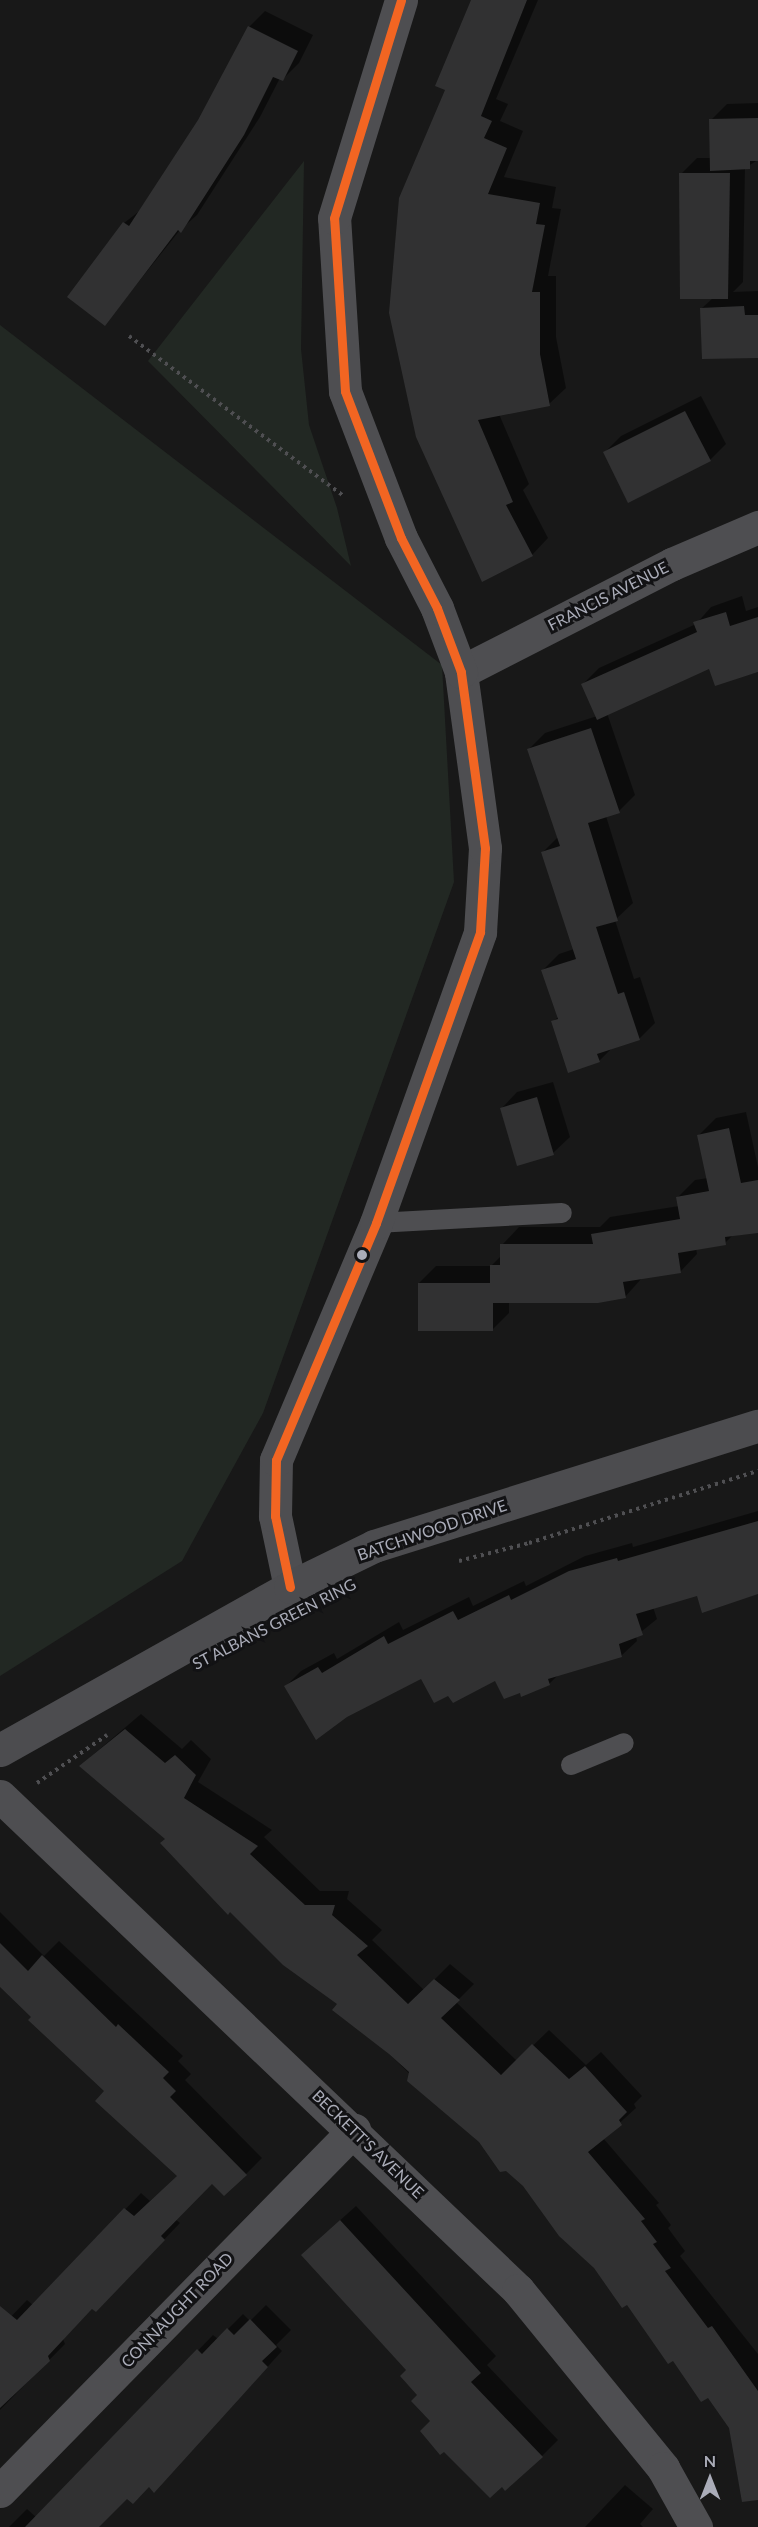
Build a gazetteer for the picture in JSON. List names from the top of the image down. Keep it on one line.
{"streets":{"street":["FRANCIS AVENUE","BATCHWOOD DRIVE","BECKETT'S AVENUE","CONNAUGHT ROAD"]},"crossings":[["BECKETT'S AVENUE","CONNAUGHT ROAD"]],"north":"top"}
